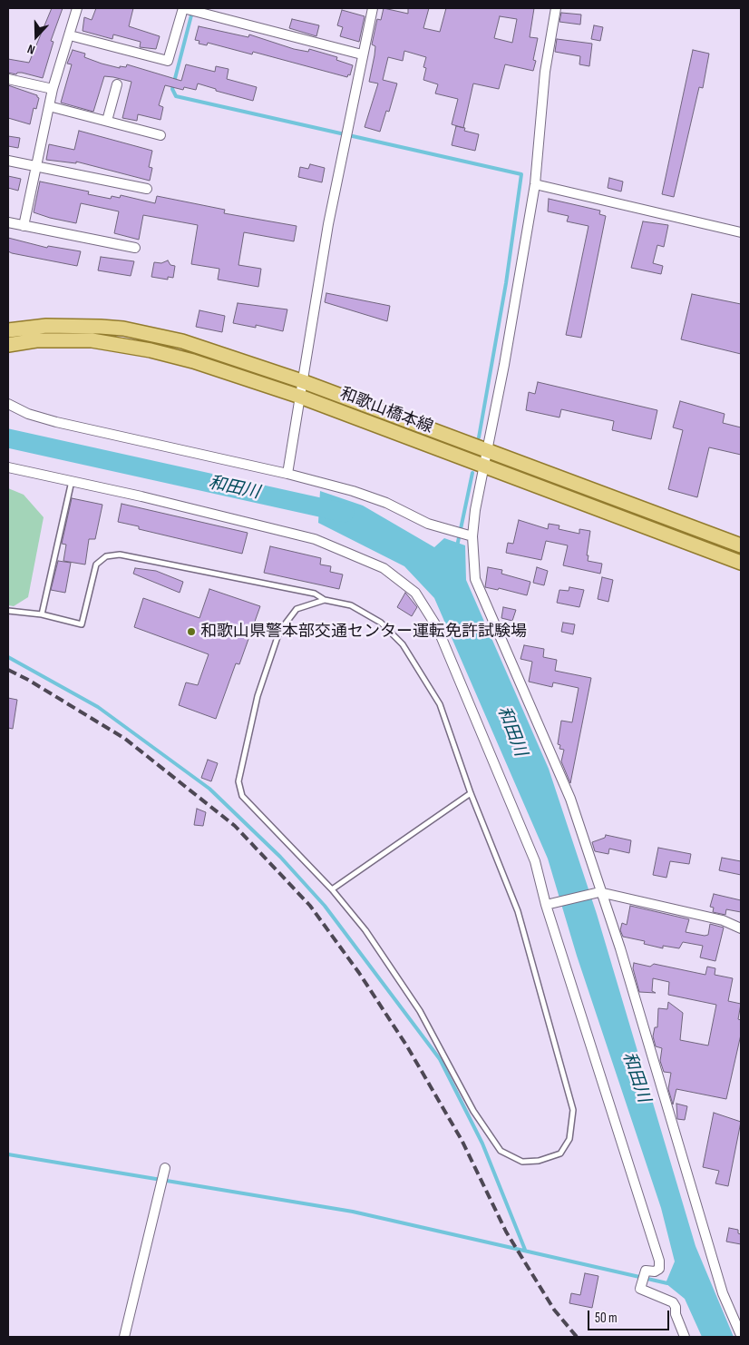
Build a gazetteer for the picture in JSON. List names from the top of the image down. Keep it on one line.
{"streets":{"main road":["和歌山橋本線"]},"water":["和田川"],"places":["和歌山県警本部交通センター運転免許試験場"],"scale_bar":"50 m","north":"bottom"}
